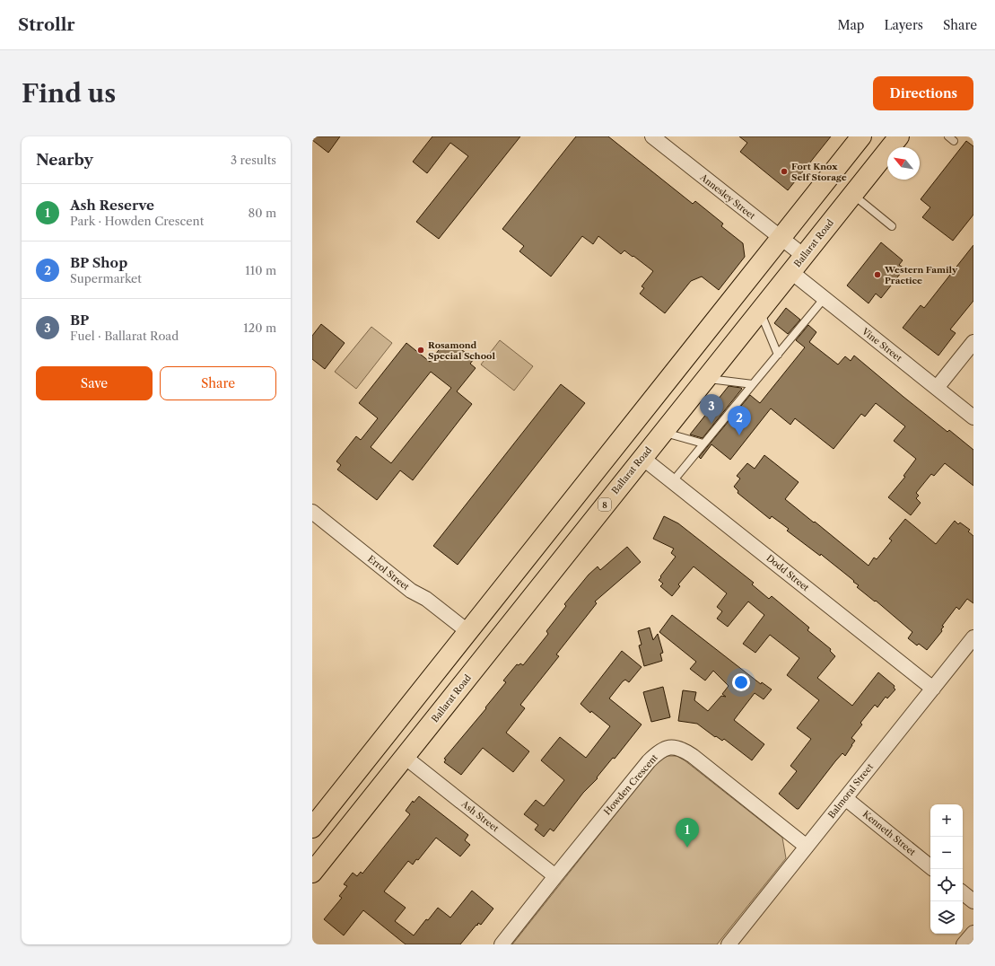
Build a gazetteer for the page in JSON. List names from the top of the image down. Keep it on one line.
{"streets":{"highway":["Ballarat Road","8"],"street":["Annesley Street","Vine Street","Errol Street","Dodd Street","Howden Crescent","Balmoral Street","Ash Street","Kenneth Street"]},"crossings":[["Annesley Street","Ballarat Road"],["Ballarat Road","Vine Street"],["Ballarat Road","Dodd Street"],["Ballarat Road","Ash Street"],["Dodd Street","Balmoral Street"],["Howden Crescent","Balmoral Street"],["Howden Crescent","Ash Street"],["Balmoral Street","Kenneth Street"]],"places":["Fort Knox Self Storage","Western Family Practice","Rosamond Special School"],"north":"top left","page":{"header":"Strollr","nav":["Map","Layers","Share"],"buttons":["Directions",["Save","Share"]],"title":"Find us","heading":["Nearby","3 results"],"list":[{"mark":"1","name":"Ash Reserve","note":"Park · Howden Crescent","value":"80 m"},{"mark":"2","name":"BP Shop","note":"Supermarket","value":"110 m"},{"mark":"3","name":"BP","note":"Fuel · Ballarat Road","value":"120 m"}],"pins":["3","2","1"],"map_buttons":["+","−"]}}
